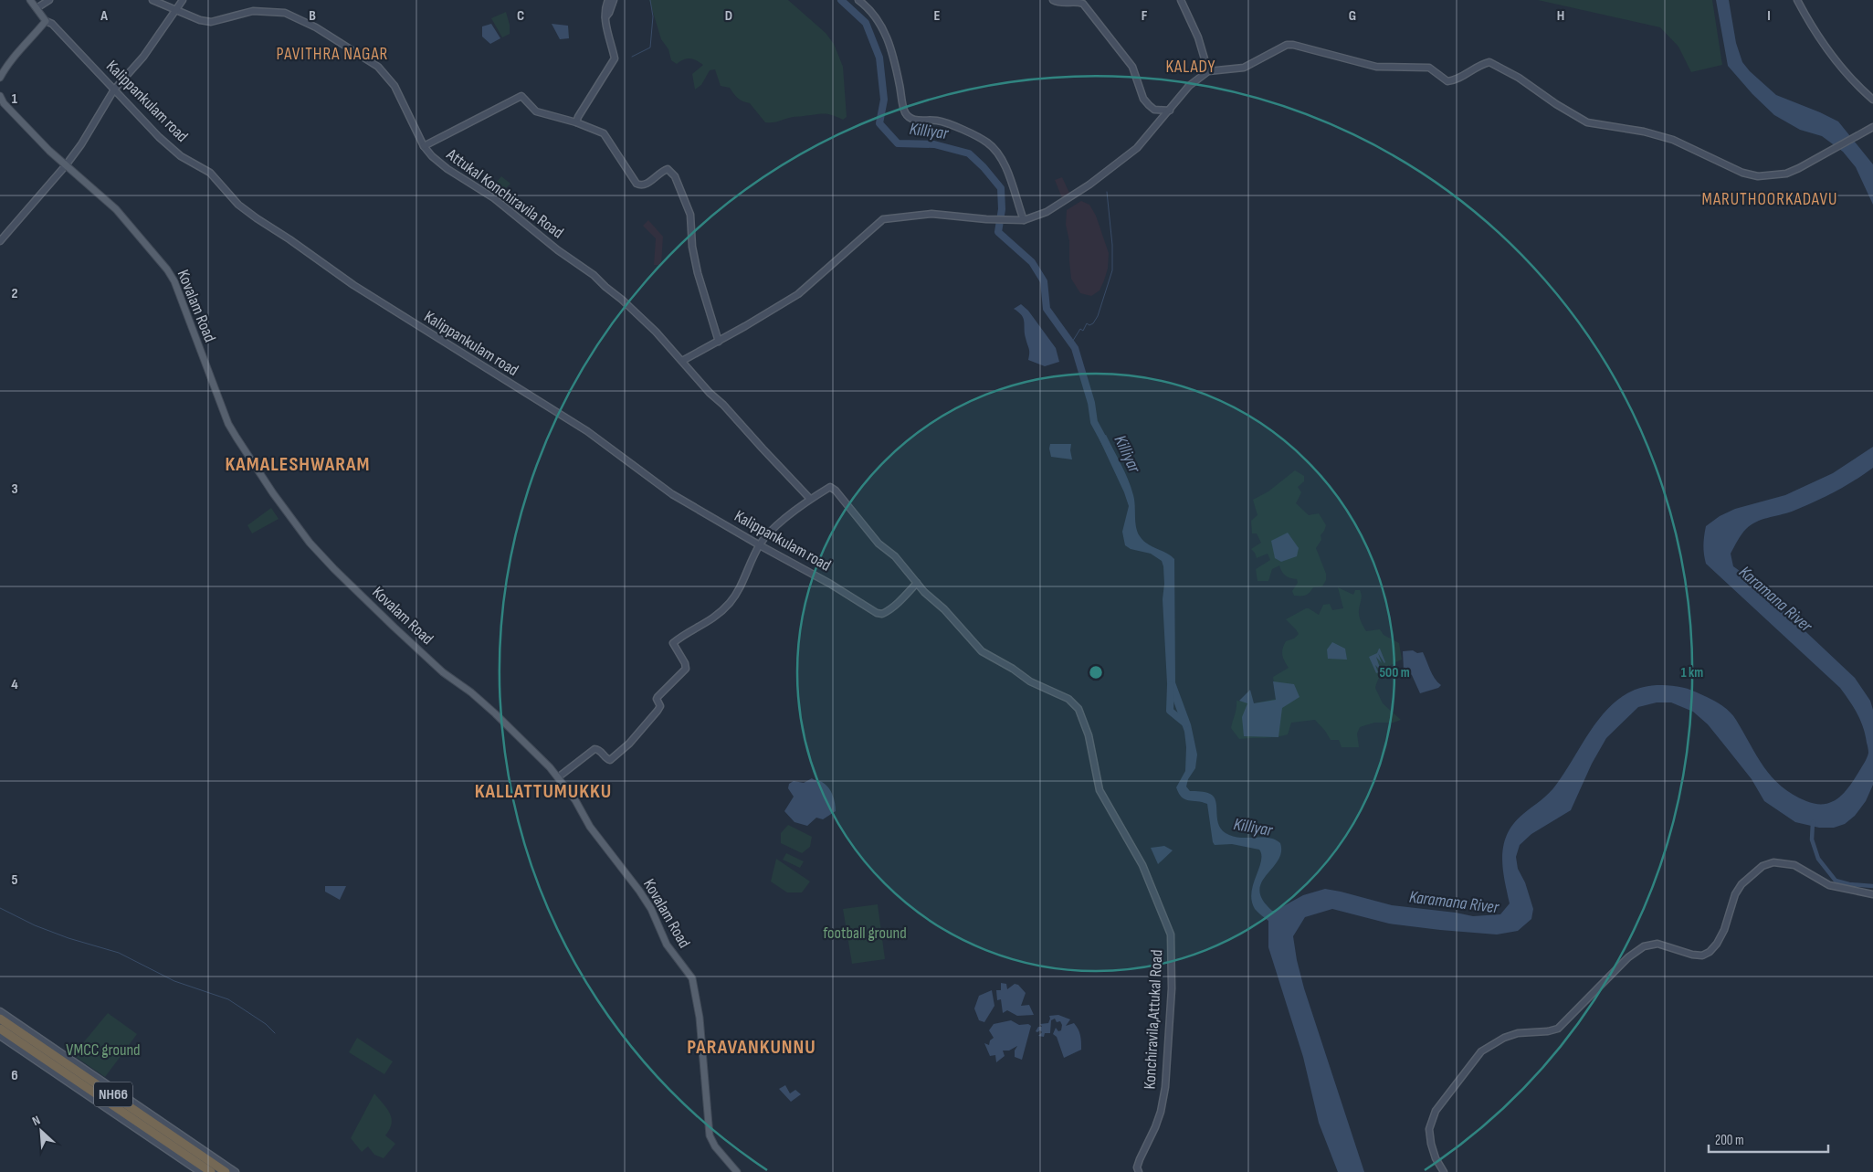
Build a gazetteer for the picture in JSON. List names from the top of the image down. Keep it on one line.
{"streets":{"highway":["NH66"],"main road":["Kovalam Road"],"street":["Kalippankulam road","Attukal Konchiravila Road","Konchiravila,Attukal Road"]},"crossings":[["Kalippankulam road","Konchiravila,Attukal Road"],["Attukal Konchiravila Road","Konchiravila,Attukal Road"]],"districts":["PAVITHRA NAGAR","KALADY","MARUTHOORKADAVU","KAMALESHWARAM","KALLATTUMUKKU","PARAVANKUNNU"],"water":["Killiyar","Karamana River"],"parks":["football ground","VMCC ground"],"scale_bar":"200 m","north":"top left","grid":{"columns":["A","B","C","D","E","F","G","H","I"],"rows":["1","2","3","4","5","6"]},"rings":["500 m","1 km"]}
